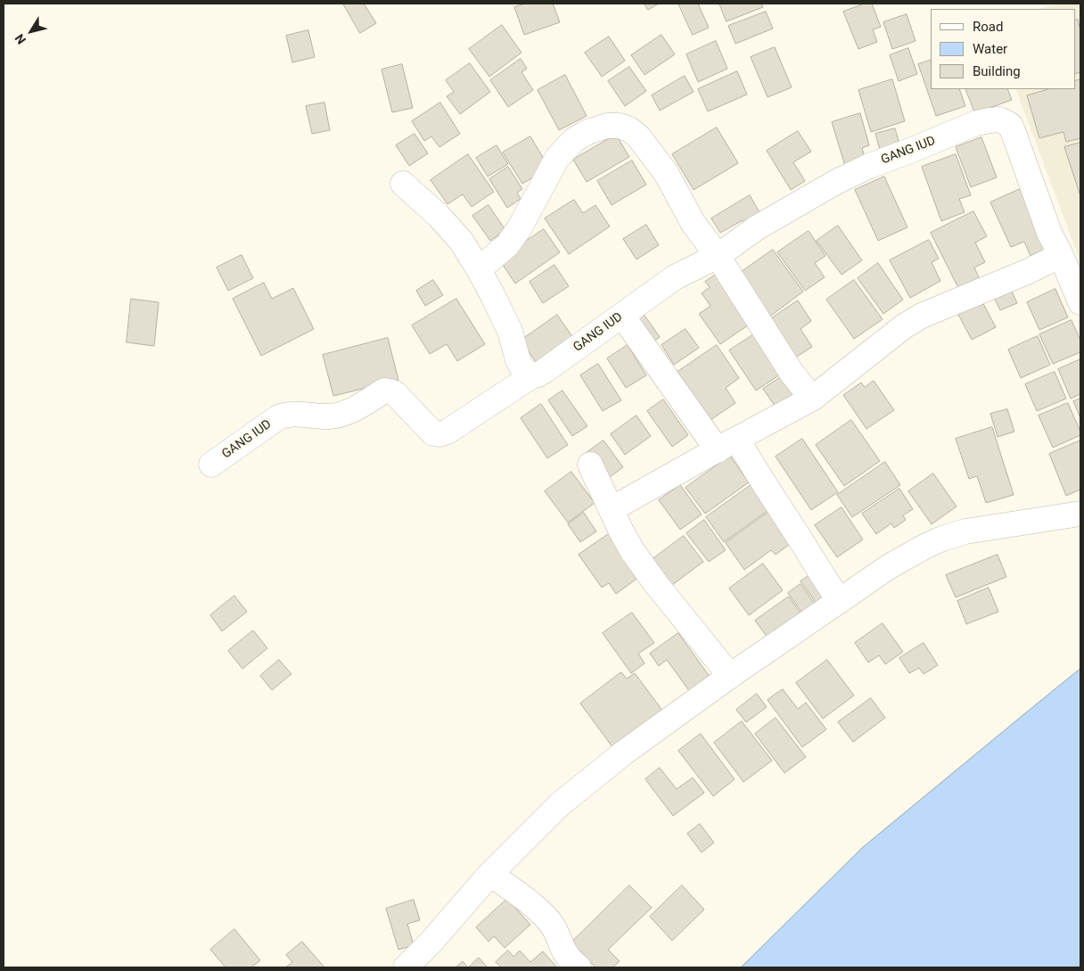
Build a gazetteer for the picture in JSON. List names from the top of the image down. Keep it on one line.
{"streets":{"main road":["GANG IUD"]},"legend":["Road","Water","Building"],"north":"bottom left"}
